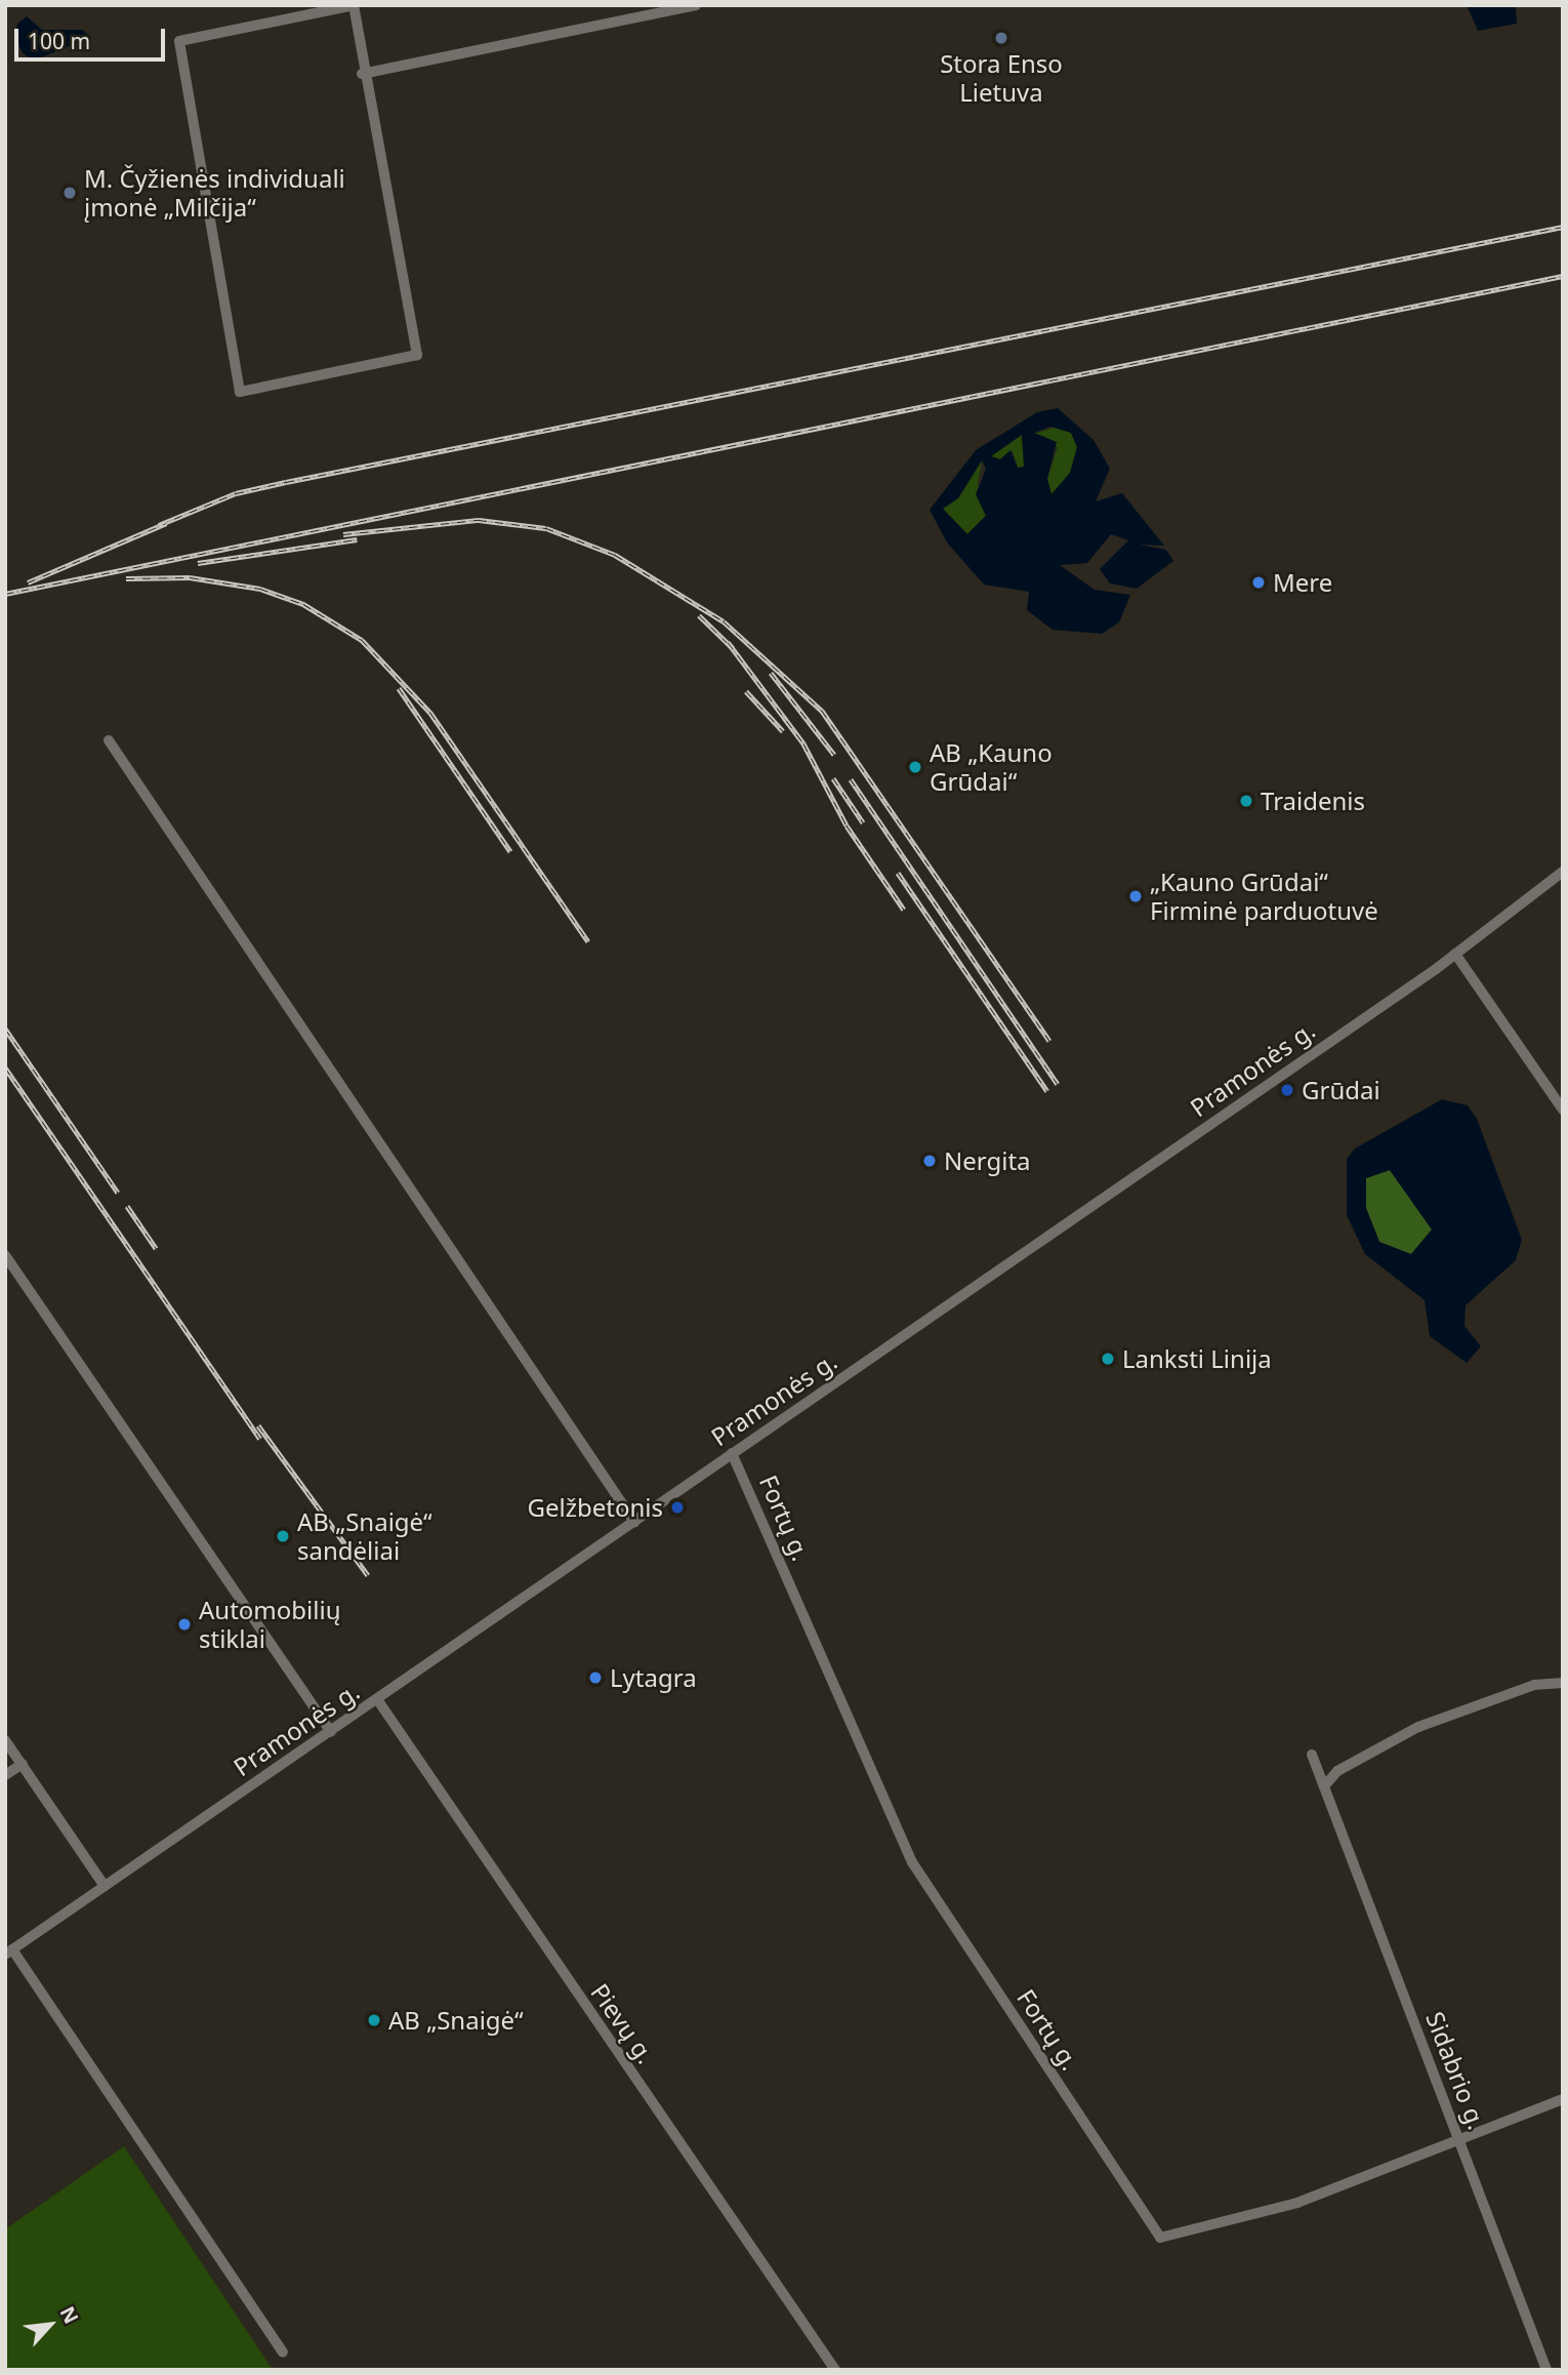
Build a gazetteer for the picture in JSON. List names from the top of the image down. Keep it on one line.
{"streets":{"street":["Pramonės g.","Fortų g.","Pievų g.","Sidabrio g."]},"crossings":[["Pramonės g.","Fortų g."],["Pramonės g.","Pievų g."],["Fortų g.","Sidabrio g."]],"places":["Stora Enso Lietuva","M. Čyžienės individuali įmonė „Milčija“","Mere","AB „Kauno Grūdai“","Traidenis","„Kauno Grūdai“ Firminė parduotuvė","Grūdai","Nergita","Lanksti Linija","Gelžbetonis","AB „Snaigė“ sandėliai","Automobilių stiklai","Lytagra","AB „Snaigė“"],"scale_bar":"100 m","north":"top right"}
